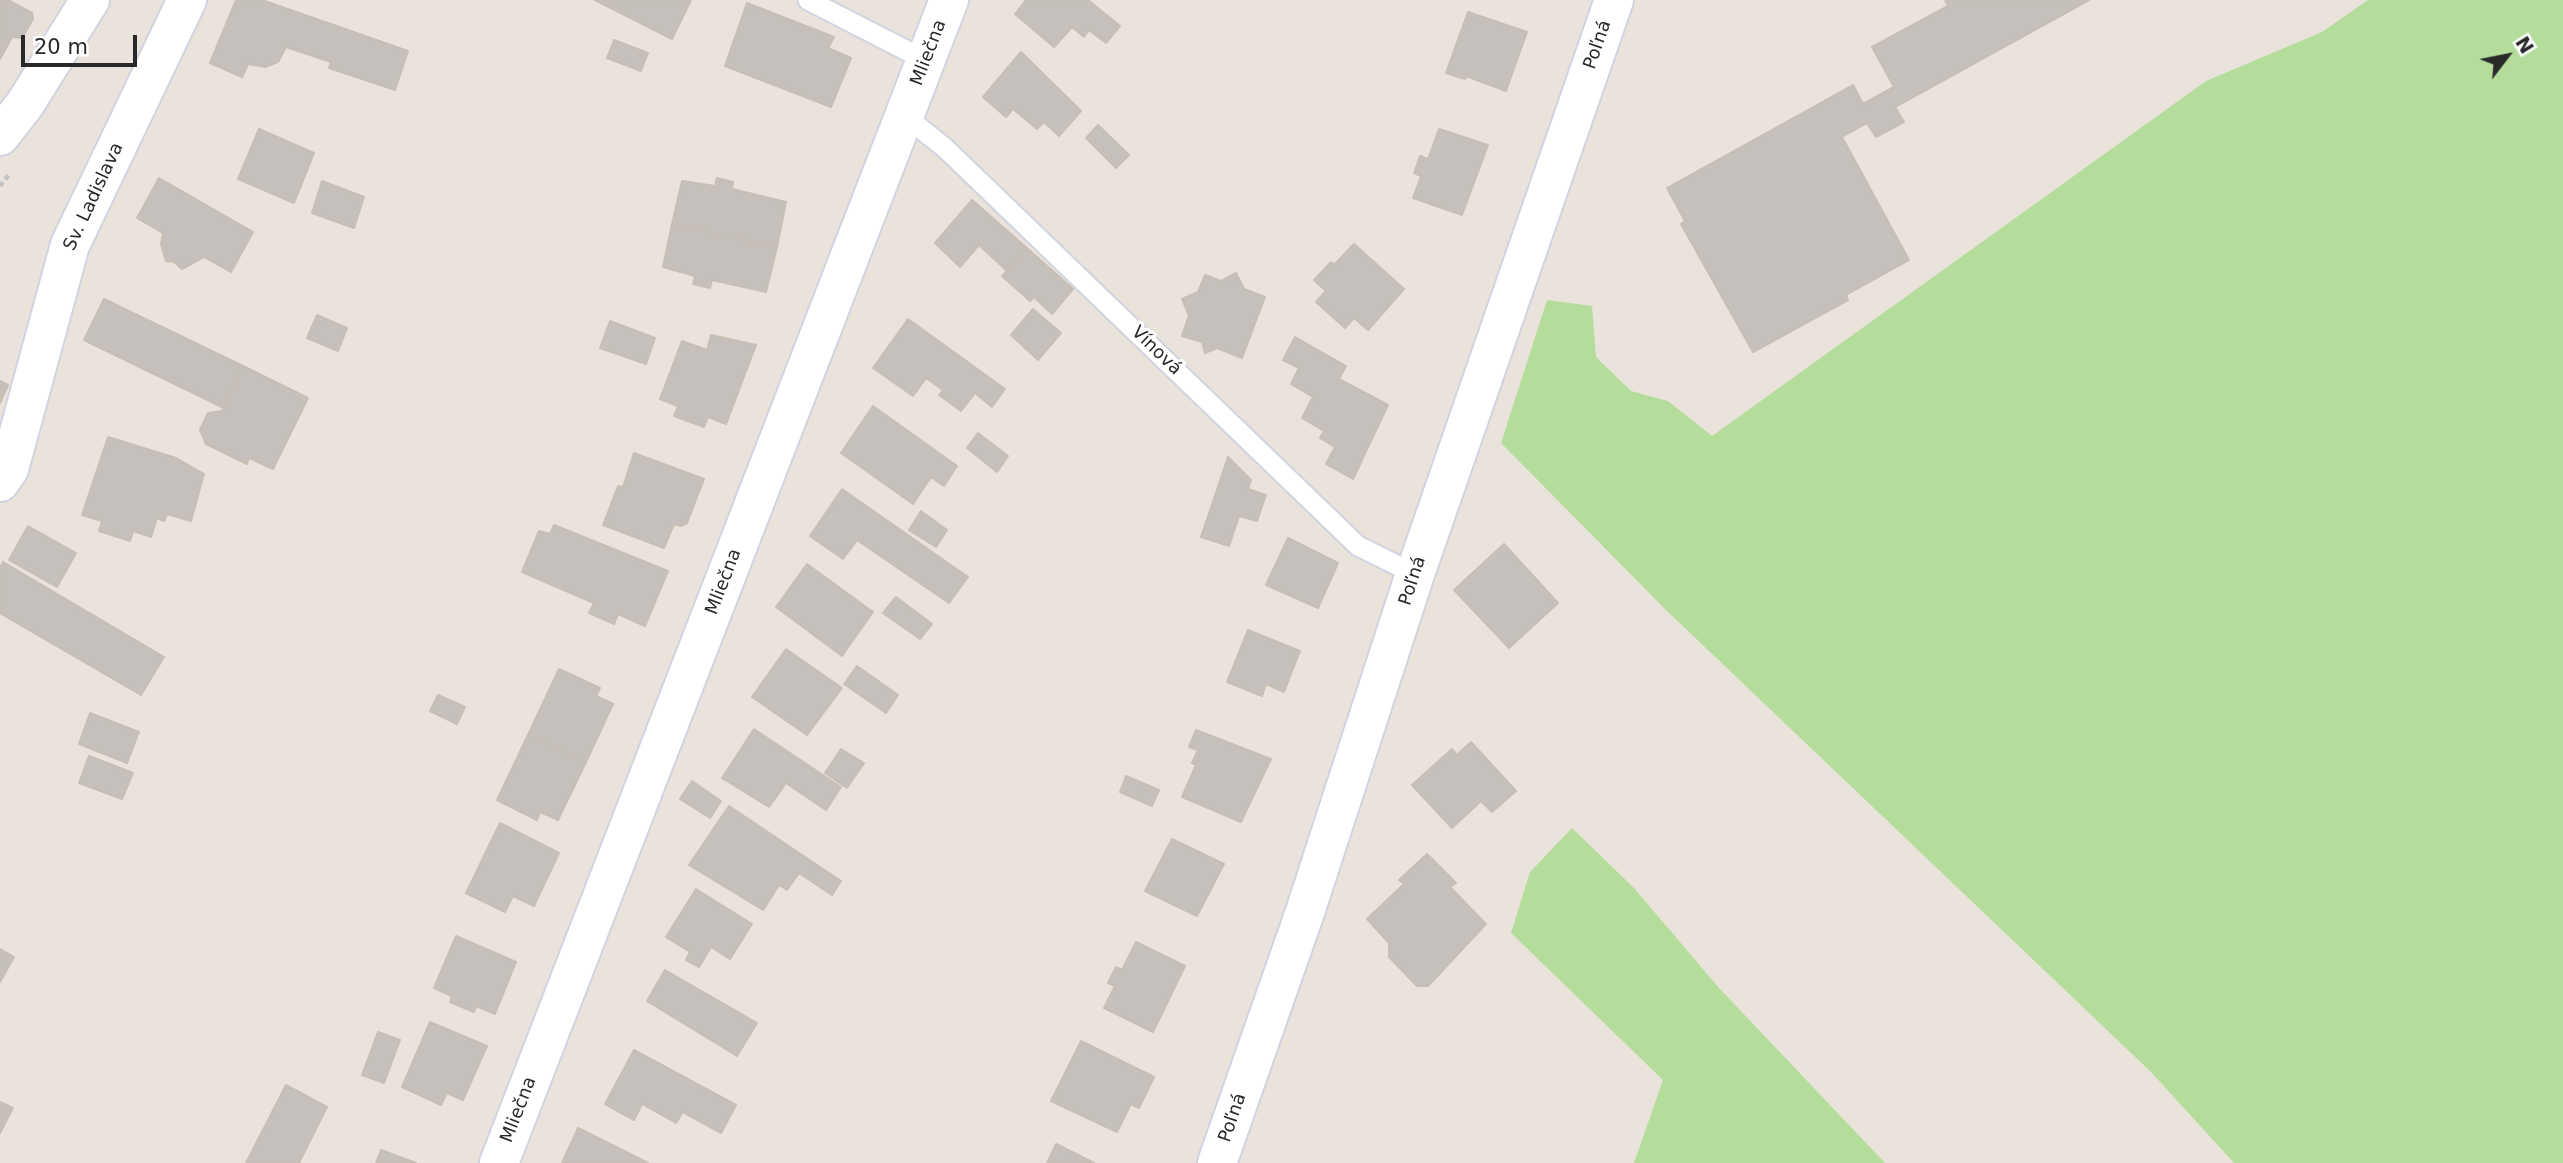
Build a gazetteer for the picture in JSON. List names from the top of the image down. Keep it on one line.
{"streets":{"street":["Poľná","Mliečna","Sv. Ladislava"],"lane":["Vínová"]},"crossings":[["Poľná","Vínová"],["Mliečna","Vínová"]],"scale_bar":"20 m","north":"top right"}
